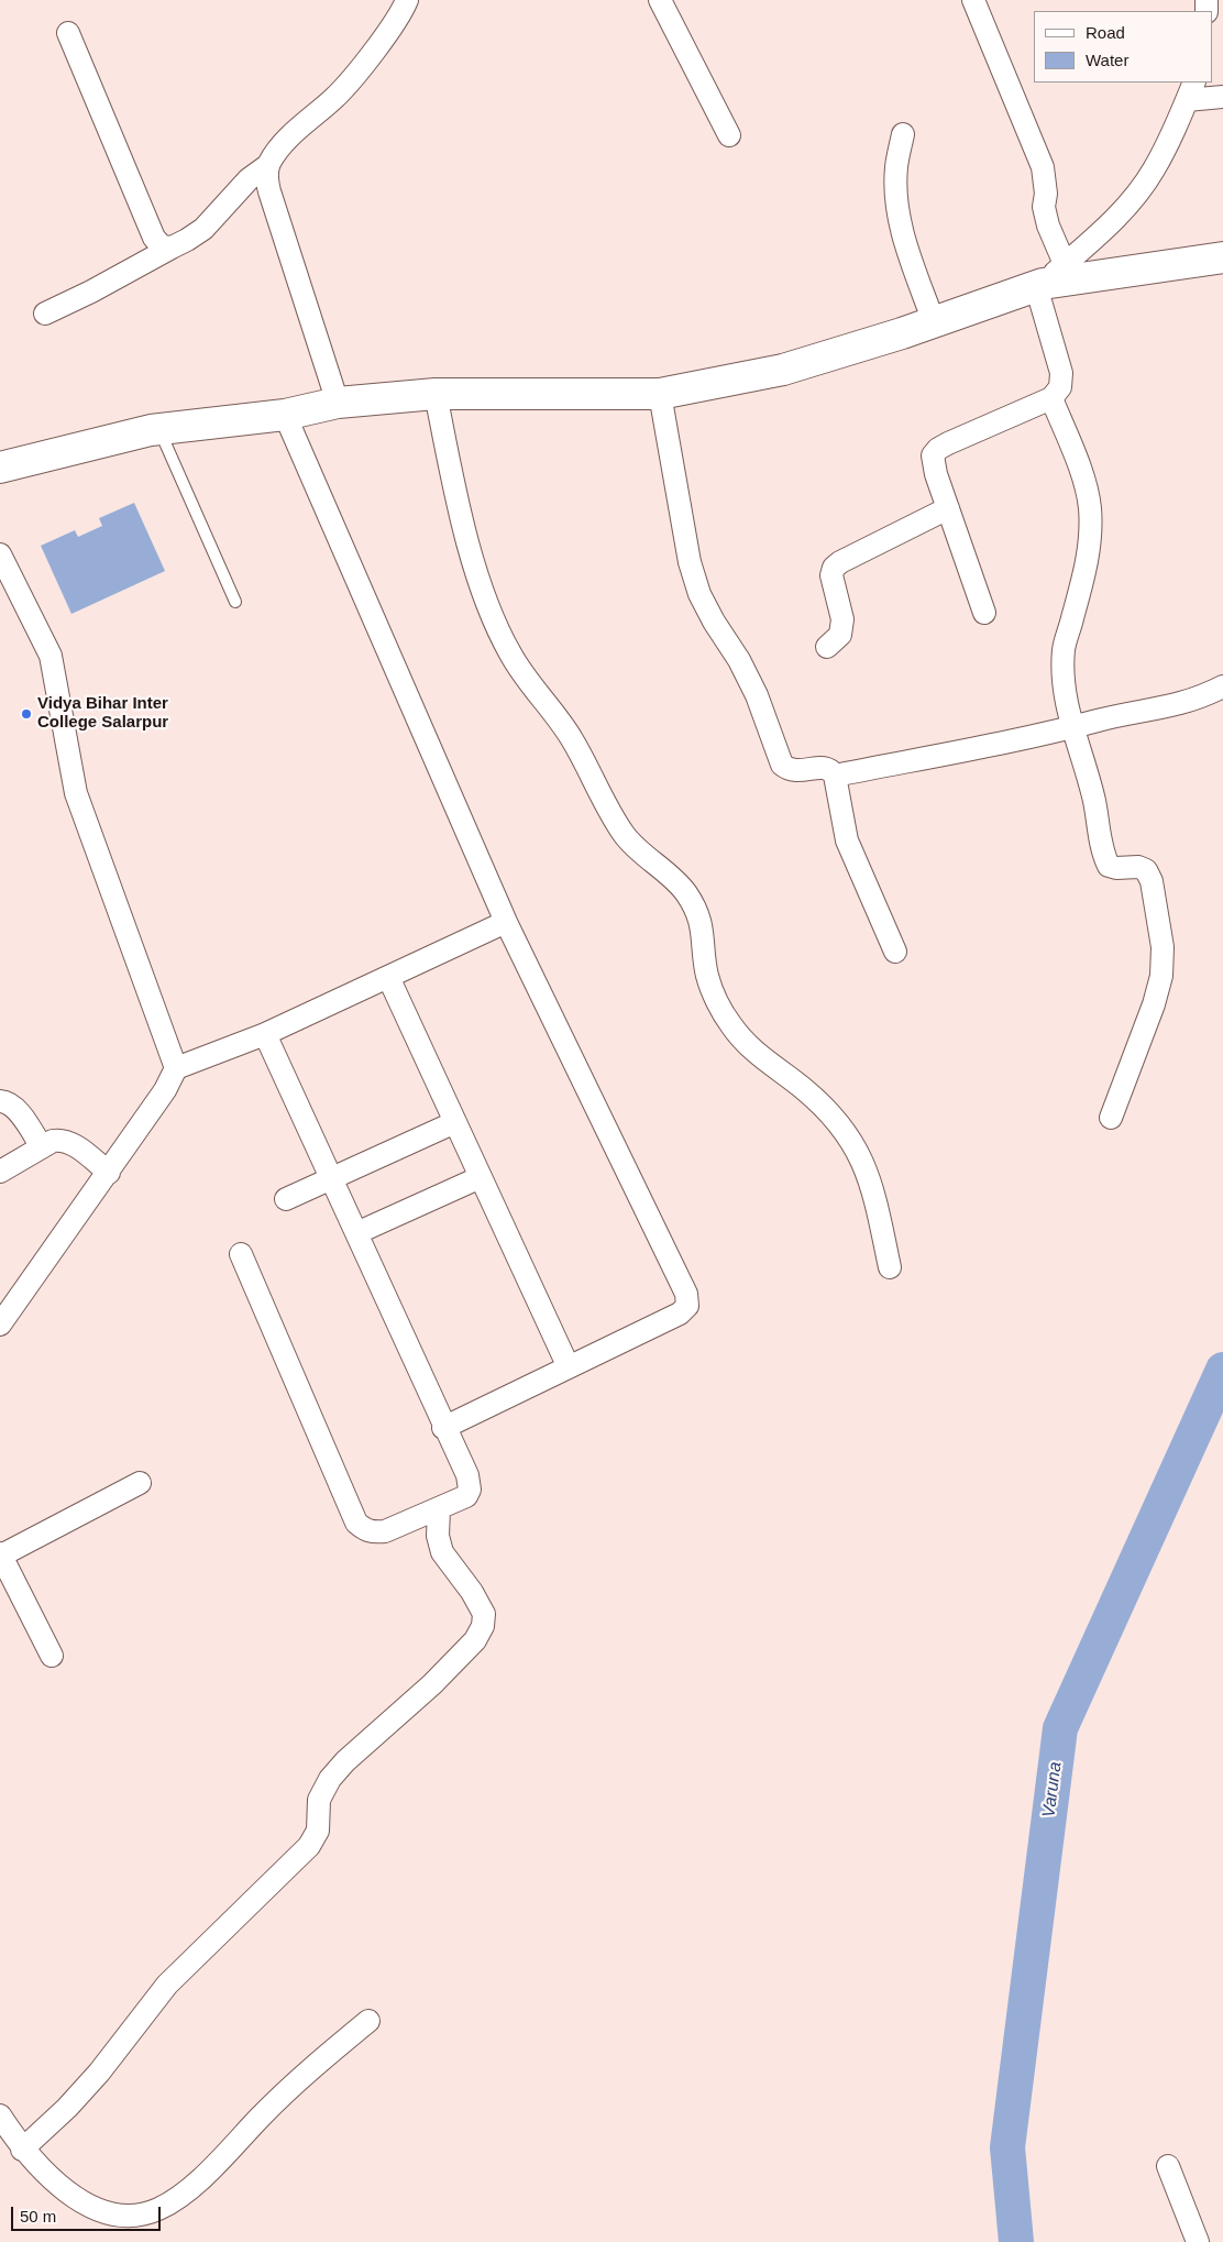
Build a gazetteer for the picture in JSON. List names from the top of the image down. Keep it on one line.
{"water":["Varuna"],"places":["Vidya Bihar Inter College Salarpur"],"legend":["Road","Water"],"scale_bar":"50 m"}
